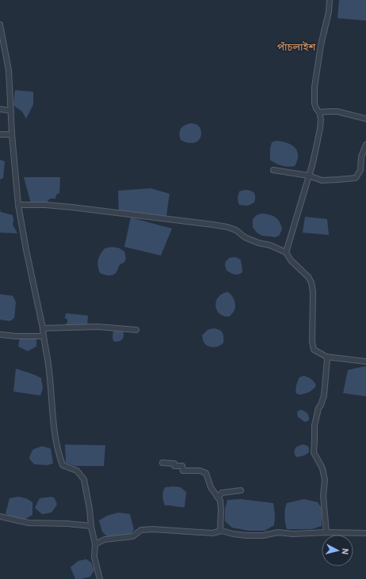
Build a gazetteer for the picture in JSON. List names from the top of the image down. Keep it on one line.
{"districts":["পাঁচলাইশ"],"north":"right"}
